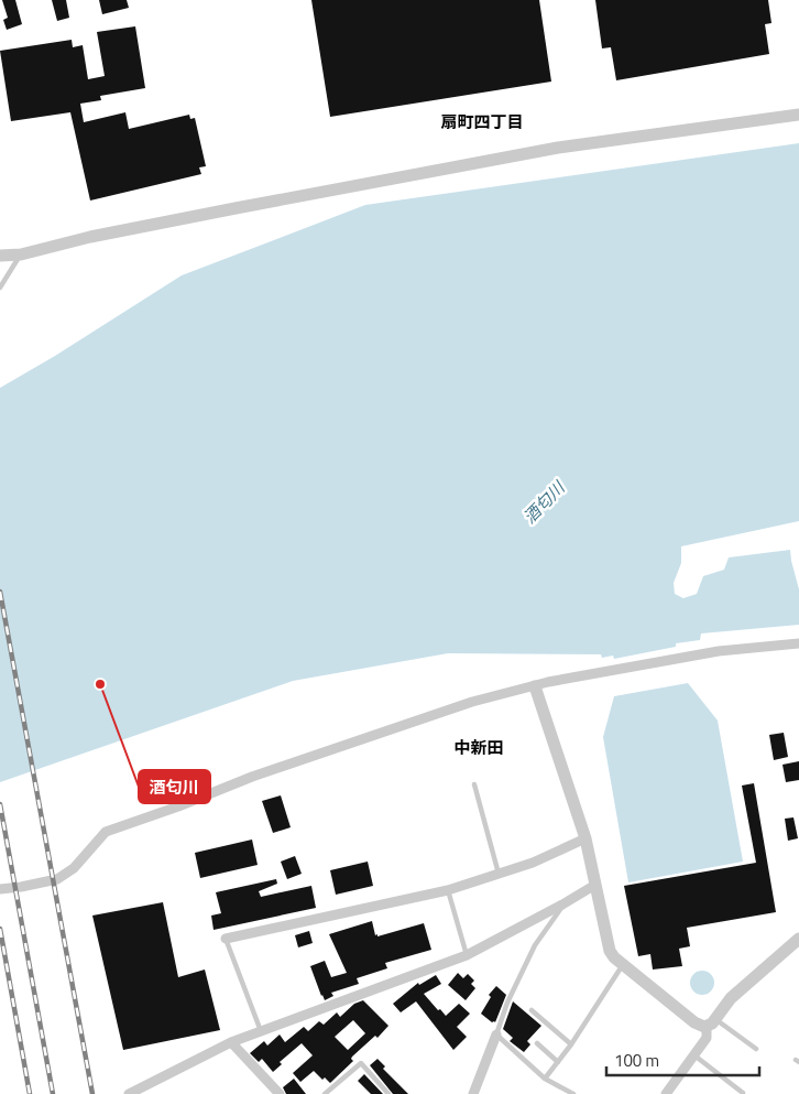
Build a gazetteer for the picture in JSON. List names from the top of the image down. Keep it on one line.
{"districts":["扇町四丁目","中新田"],"water":["酒匂川"],"places":["酒匂川"],"scale_bar":"100 m"}
